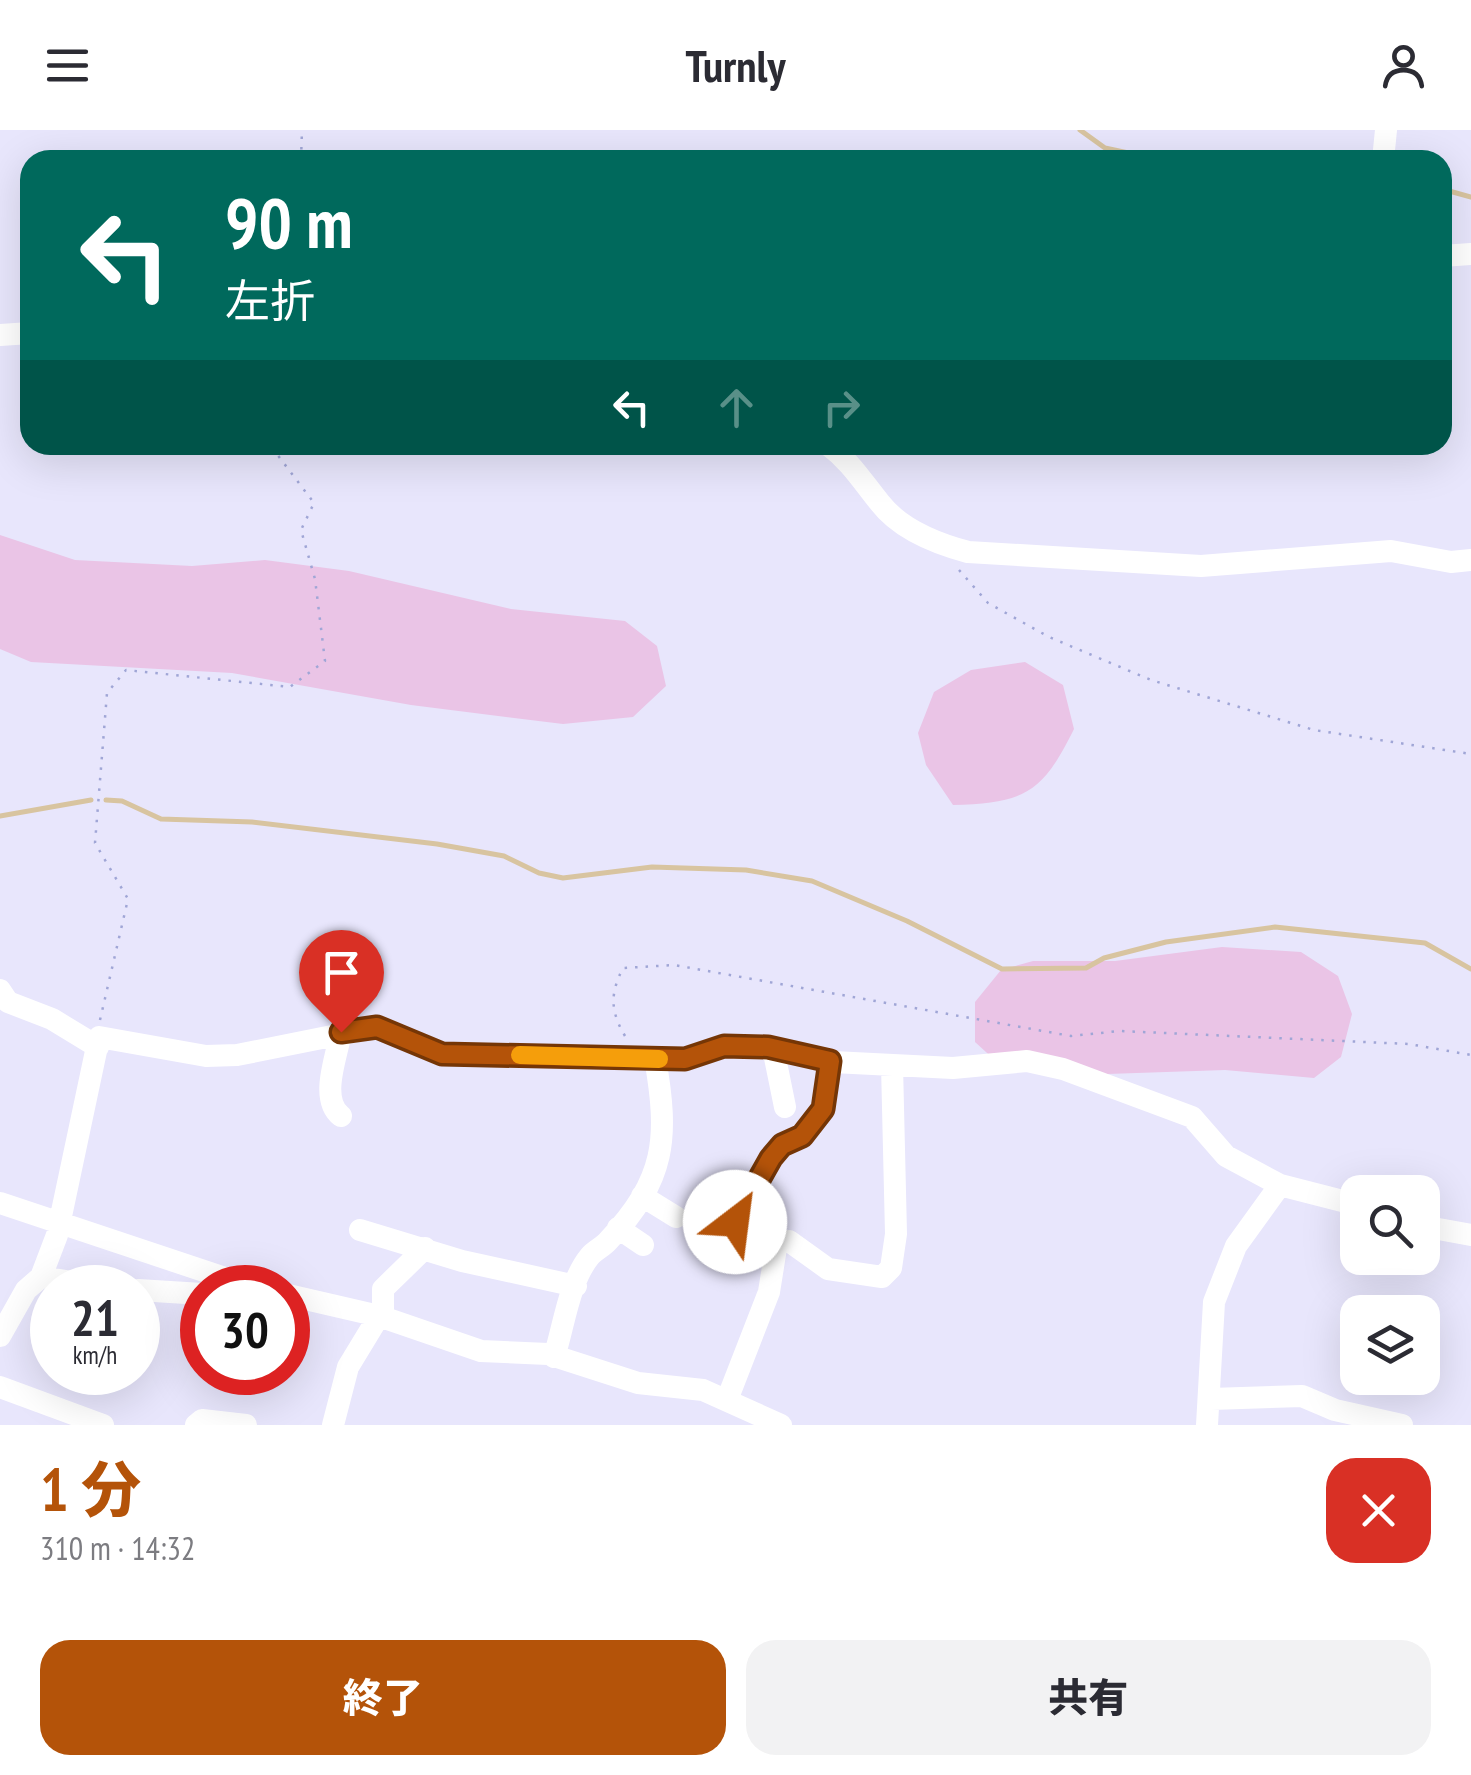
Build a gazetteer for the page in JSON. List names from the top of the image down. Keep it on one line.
{"page":{"header":"Turnly","turn":["90 m","左折"],"speed":"21 km/h","limit":"30","heading":["1 分","310 m · 14:32"],"buttons":["終了","共有"]}}
